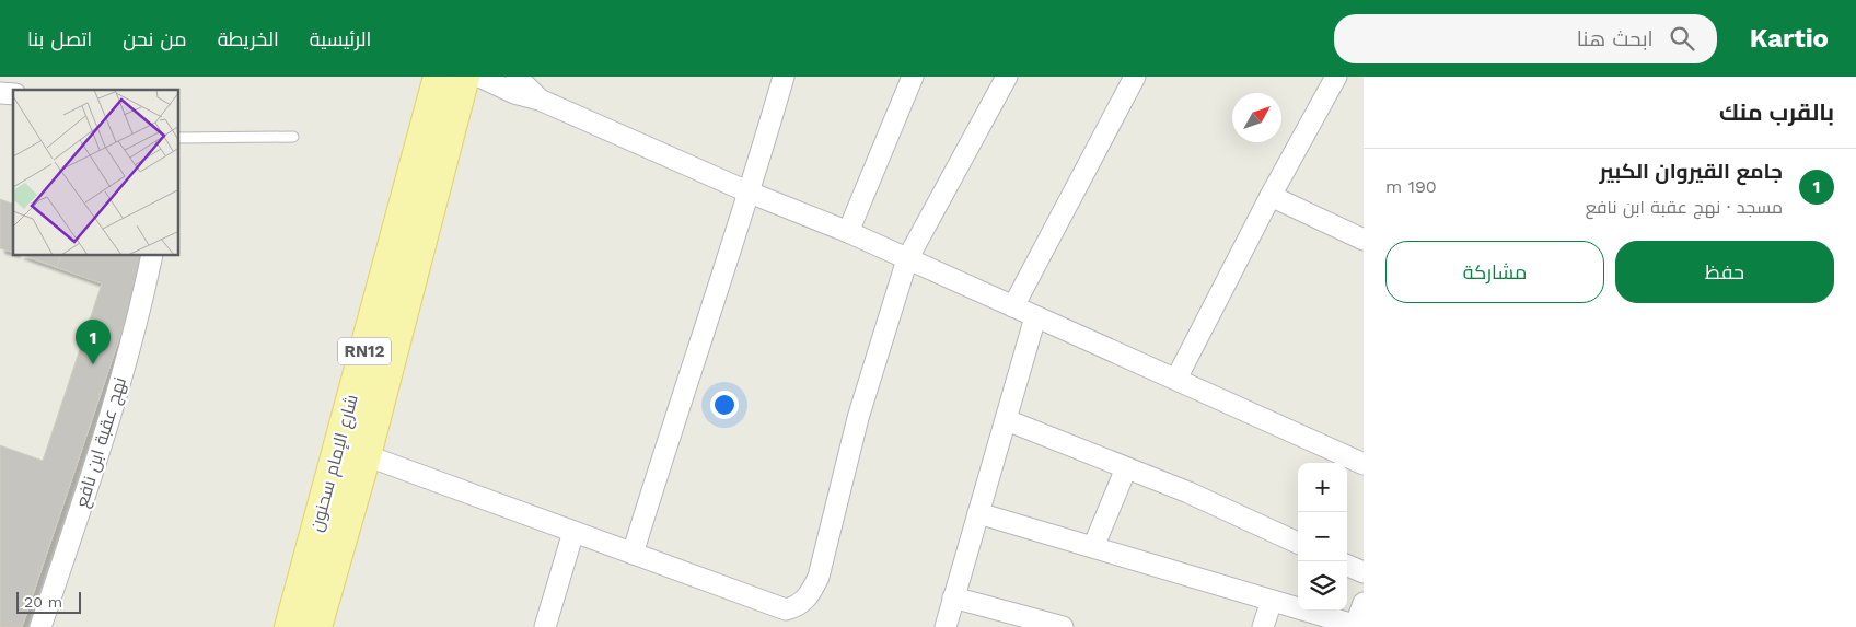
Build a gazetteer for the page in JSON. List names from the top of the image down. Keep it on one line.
{"streets":{"main road":["RN12","شارع الإمام سحنون"],"street":["نهج عقبة ابن نافع"]},"scale_bar":"20 m","north":"top right","page":{"header":"Kartio","search":"ابحث هنا","nav":["الرئيسية","الخريطة","من نحن","اتصل بنا"],"heading":"بالقرب منك","list":[{"mark":"1","name":"جامع القيروان الكبير","note":"مسجد · نهج عقبة ابن نافع","value":"190 m"}],"buttons":["حفظ","مشاركة"],"pins":"1","map_buttons":["+","−"],"scale":"20 m"}}
